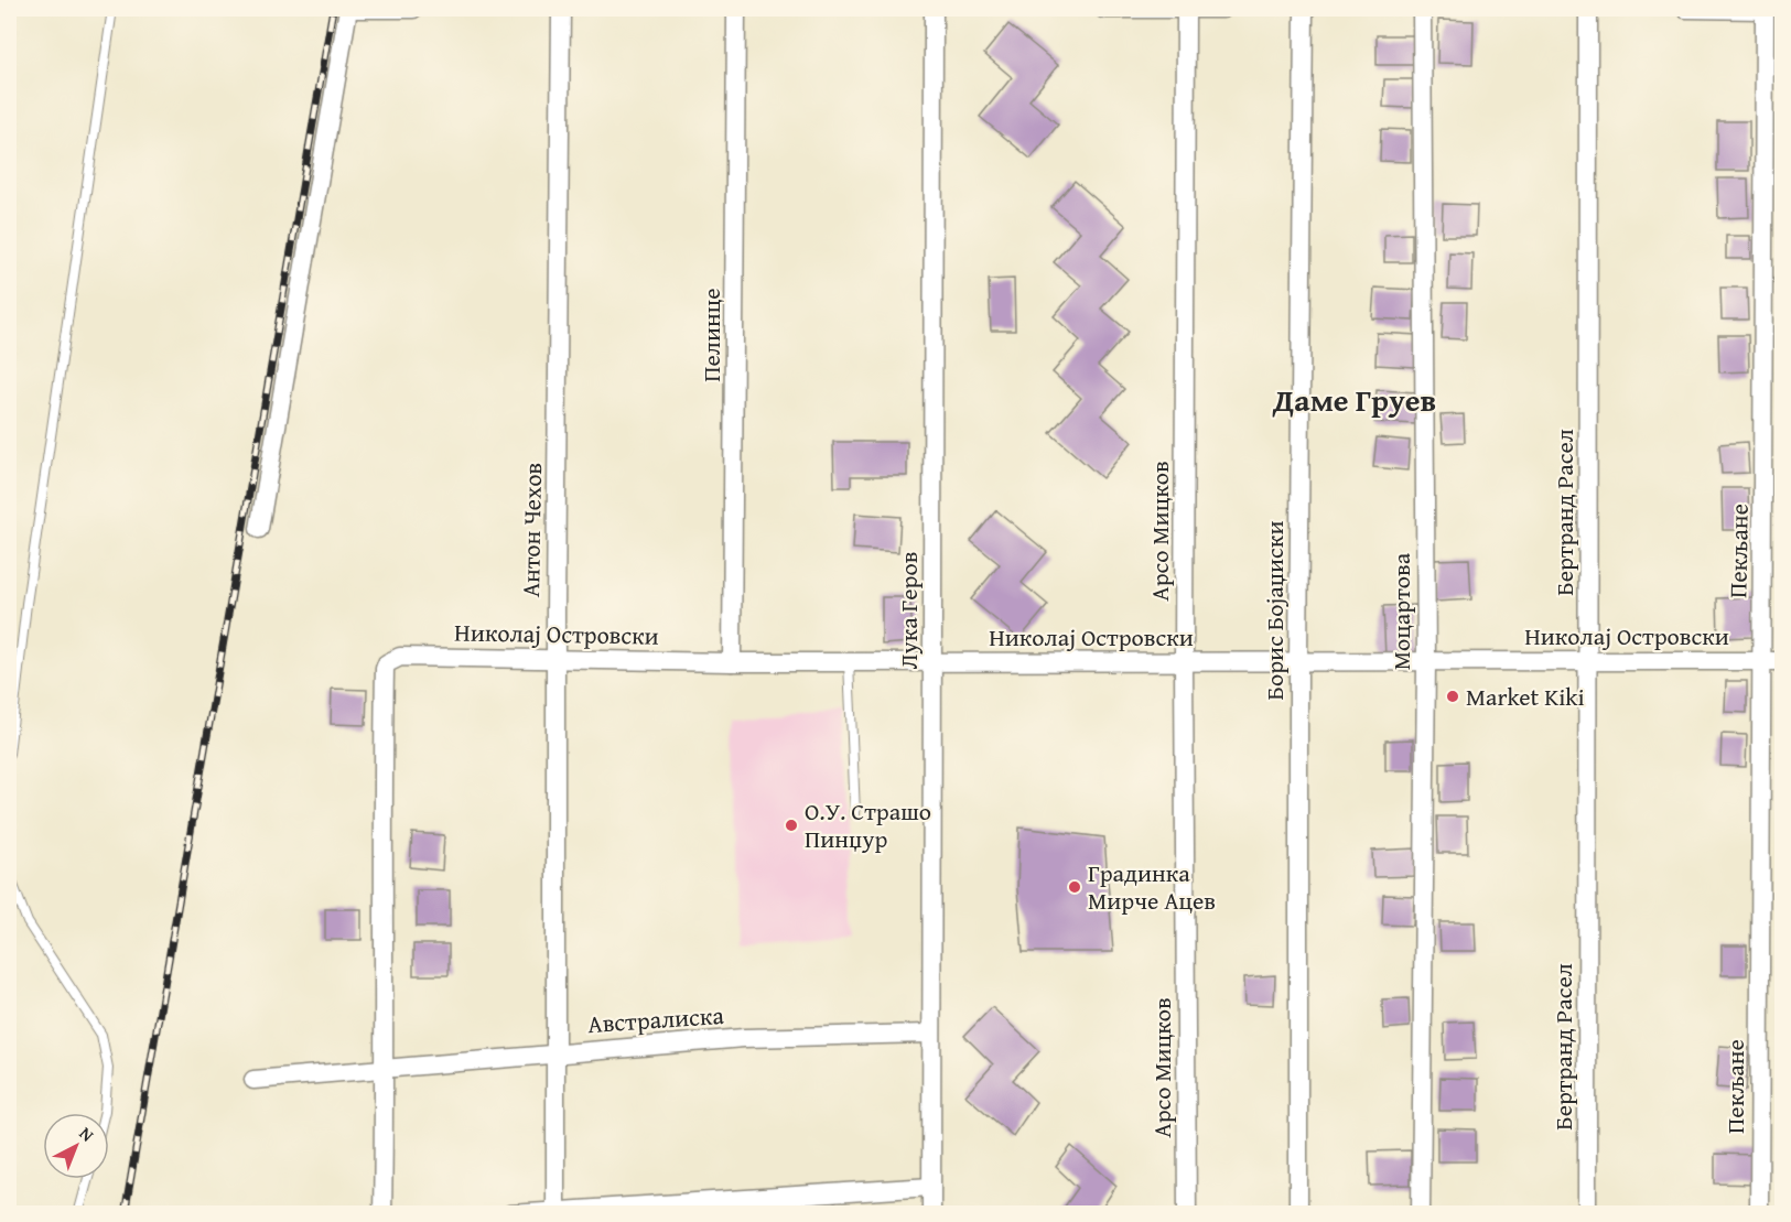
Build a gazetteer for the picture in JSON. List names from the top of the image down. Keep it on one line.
{"streets":{"street":["Пелинце","Бертранд Расел","Антон Чехов","Арсо Мицков","Пекљане","Лука Геров","Борис Бојаџиски","Моцартова","Николај Островски","Австралиска"]},"crossings":[["Пелинце","Николај Островски"],["Бертранд Расел","Николај Островски"],["Антон Чехов","Николај Островски"],["Антон Чехов","Австралиска"],["Арсо Мицков","Николај Островски"],["Пекљане","Николај Островски"],["Лука Геров","Николај Островски"],["Лука Геров","Австралиска"],["Борис Бојаџиски","Николај Островски"],["Моцартова","Николај Островски"],["Николај Островски","Австралиска"]],"districts":["Даме Груев"],"places":["Market Kiki","О.У. Страшо Пинџур","Градинка Мирче Ацев"],"north":"top right"}
